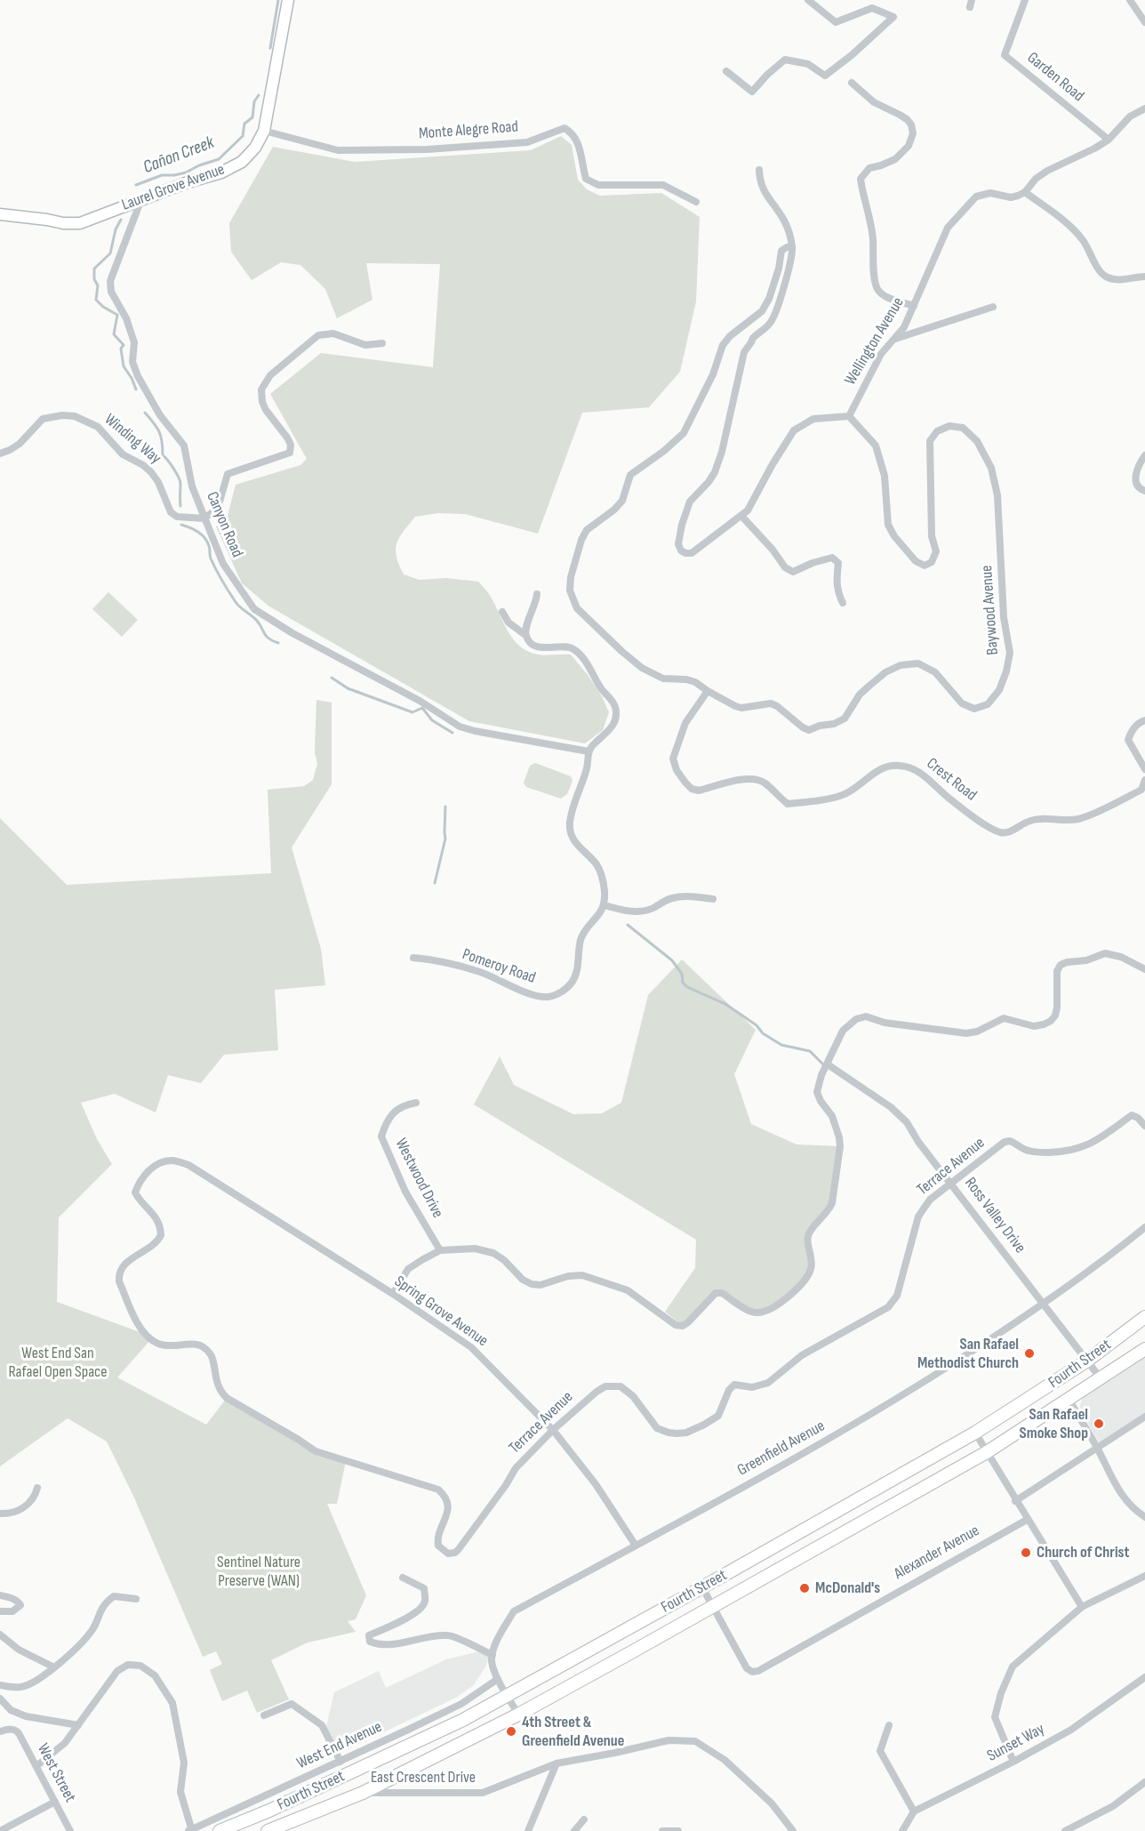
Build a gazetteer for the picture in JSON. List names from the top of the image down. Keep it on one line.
{"streets":{"main road":["Fourth Street"],"street":["Garden Road","Monte Alegre Road","Laurel Grove Avenue","Wellington Avenue","Winding Way","Canyon Road","Baywood Avenue","Crest Road","Pomeroy Road","Terrace Avenue","Westwood Drive","Ross Valley Drive","Spring Grove Avenue","Greenfield Avenue","Alexander Avenue","Sunset Way","West End Avenue","West Street","East Crescent Drive"]},"crossings":[["Monte Alegre Road","Laurel Grove Avenue"],["Laurel Grove Avenue","Canyon Road"],["Wellington Avenue","Baywood Avenue"],["Winding Way","Canyon Road"],["Baywood Avenue","Crest Road"],["Terrace Avenue","Ross Valley Drive"],["Terrace Avenue","Spring Grove Avenue"],["Ross Valley Drive","Fourth Street"],["Ross Valley Drive","Greenfield Avenue"],["Spring Grove Avenue","Greenfield Avenue"],["Fourth Street","Alexander Avenue"],["Fourth Street","East Crescent Drive"]],"water":["Cañon Creek"],"parks":["West End San Rafael Open Space","Sentinel Nature Preserve (WAN)"],"places":["San Rafael Methodist Church","San Rafael Smoke Shop","Church of Christ","McDonald's","4th Street & Greenfield Avenue"]}
